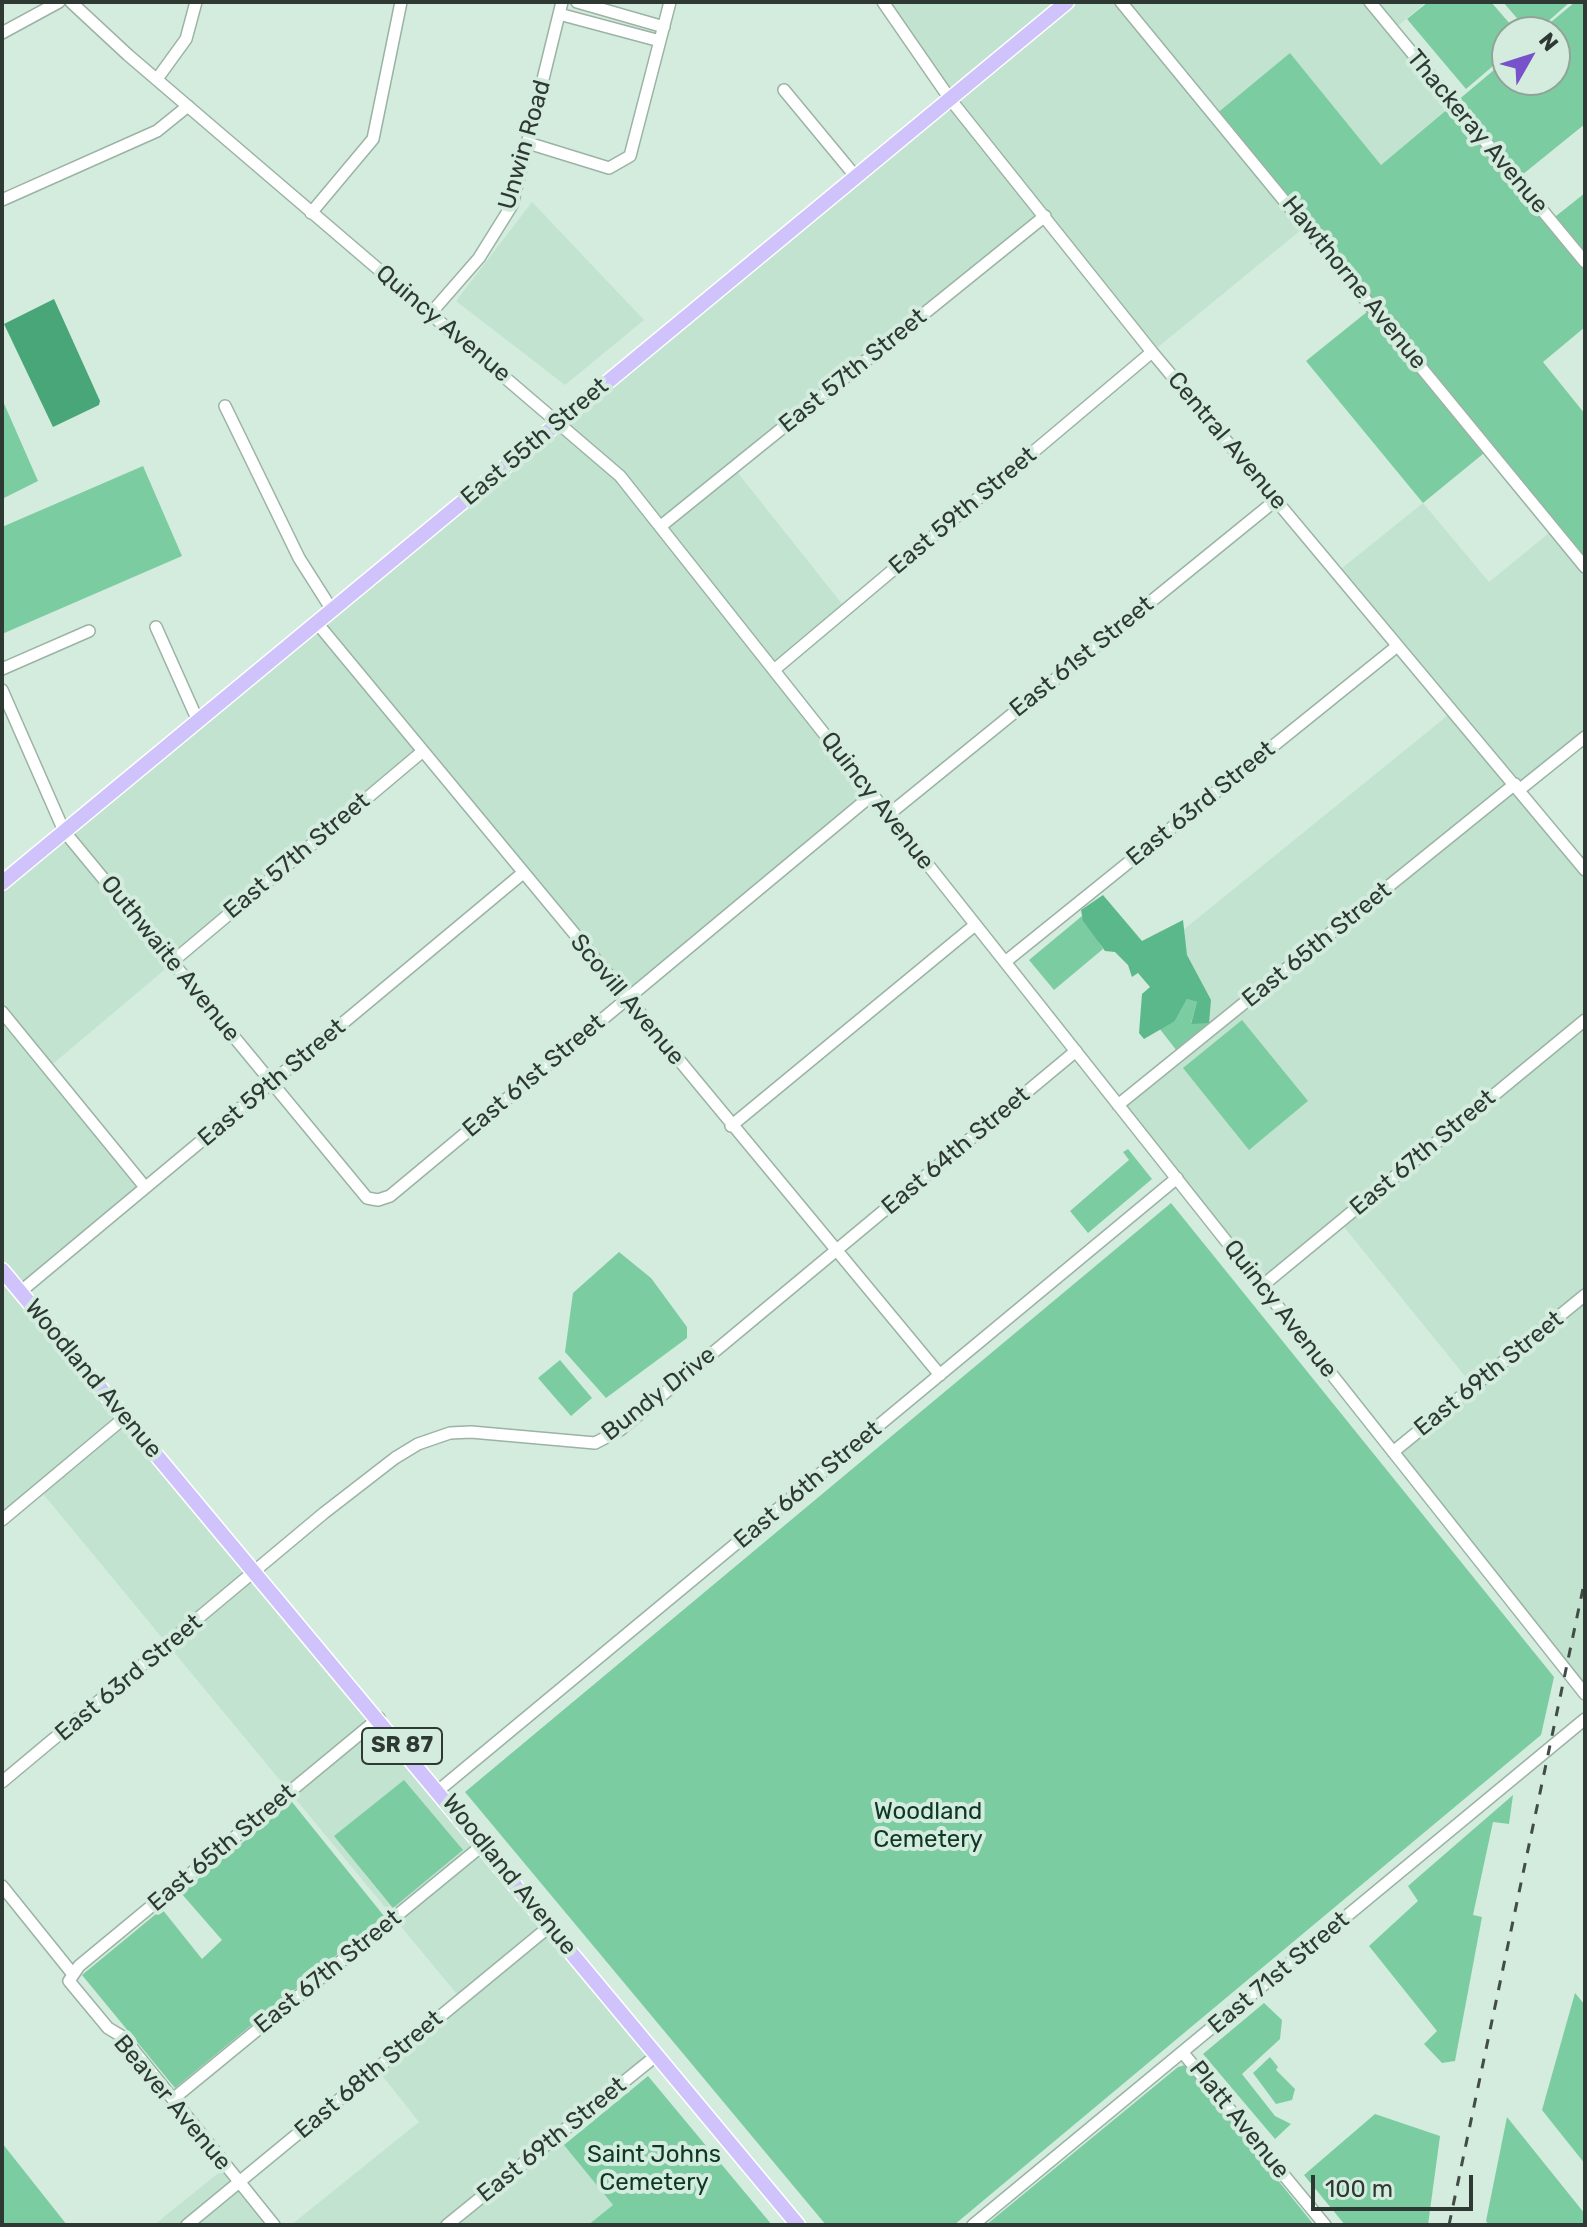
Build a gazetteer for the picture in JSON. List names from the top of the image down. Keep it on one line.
{"streets":{"main road":["East 55th Street","Woodland Avenue","SR 87"],"street":["Thackeray Avenue","Unwin Road","Hawthorne Avenue","Quincy Avenue","East 57th Street","Central Avenue","East 59th Street","East 61st Street","East 63rd Street","East 65th Street","Outhwaite Avenue","Scovill Avenue","East 64th Street","East 67th Street","East 69th Street","Bundy Drive","East 66th Street","East 71st Street","East 68th Street","Beaver Avenue","Platt Avenue"]},"crossings":[["Unwin Road","Quincy Avenue"],["Quincy Avenue","East 57th Street"],["Quincy Avenue","East 55th Street"],["Quincy Avenue","East 59th Street"],["Quincy Avenue","East 61st Street"],["Quincy Avenue","East 63rd Street"],["Quincy Avenue","East 65th Street"],["Quincy Avenue","East 64th Street"],["Quincy Avenue","East 67th Street"],["Quincy Avenue","East 69th Street"],["Quincy Avenue","East 66th Street"],["East 57th Street","Central Avenue"],["East 57th Street","Outhwaite Avenue"],["East 57th Street","Scovill Avenue"],["Central Avenue","East 55th Street"],["Central Avenue","East 59th Street"],["Central Avenue","East 61st Street"],["Central Avenue","East 63rd Street"],["Central Avenue","East 65th Street"],["East 55th Street","Outhwaite Avenue"],["East 55th Street","Scovill Avenue"],["East 59th Street","Outhwaite Avenue"],["East 59th Street","Scovill Avenue"],["East 59th Street","Woodland Avenue"],["East 61st Street","Outhwaite Avenue"],["East 61st Street","Scovill Avenue"],["East 63rd Street","Woodland Avenue"],["East 63rd Street","Bundy Drive"],["East 65th Street","Woodland Avenue"],["East 65th Street","Beaver Avenue"],["Scovill Avenue","East 64th Street"],["Scovill Avenue","Bundy Drive"],["Scovill Avenue","East 66th Street"],["East 64th Street","Bundy Drive"],["East 67th Street","Woodland Avenue"],["East 67th Street","Beaver Avenue"],["East 69th Street","Woodland Avenue"],["Woodland Avenue","Bundy Drive"],["Woodland Avenue","East 66th Street"],["Woodland Avenue","East 68th Street"],["East 71st Street","Platt Avenue"],["East 68th Street","Beaver Avenue"]],"parks":["Woodland Cemetery","Saint Johns Cemetery"],"scale_bar":"100 m","north":"top right"}
